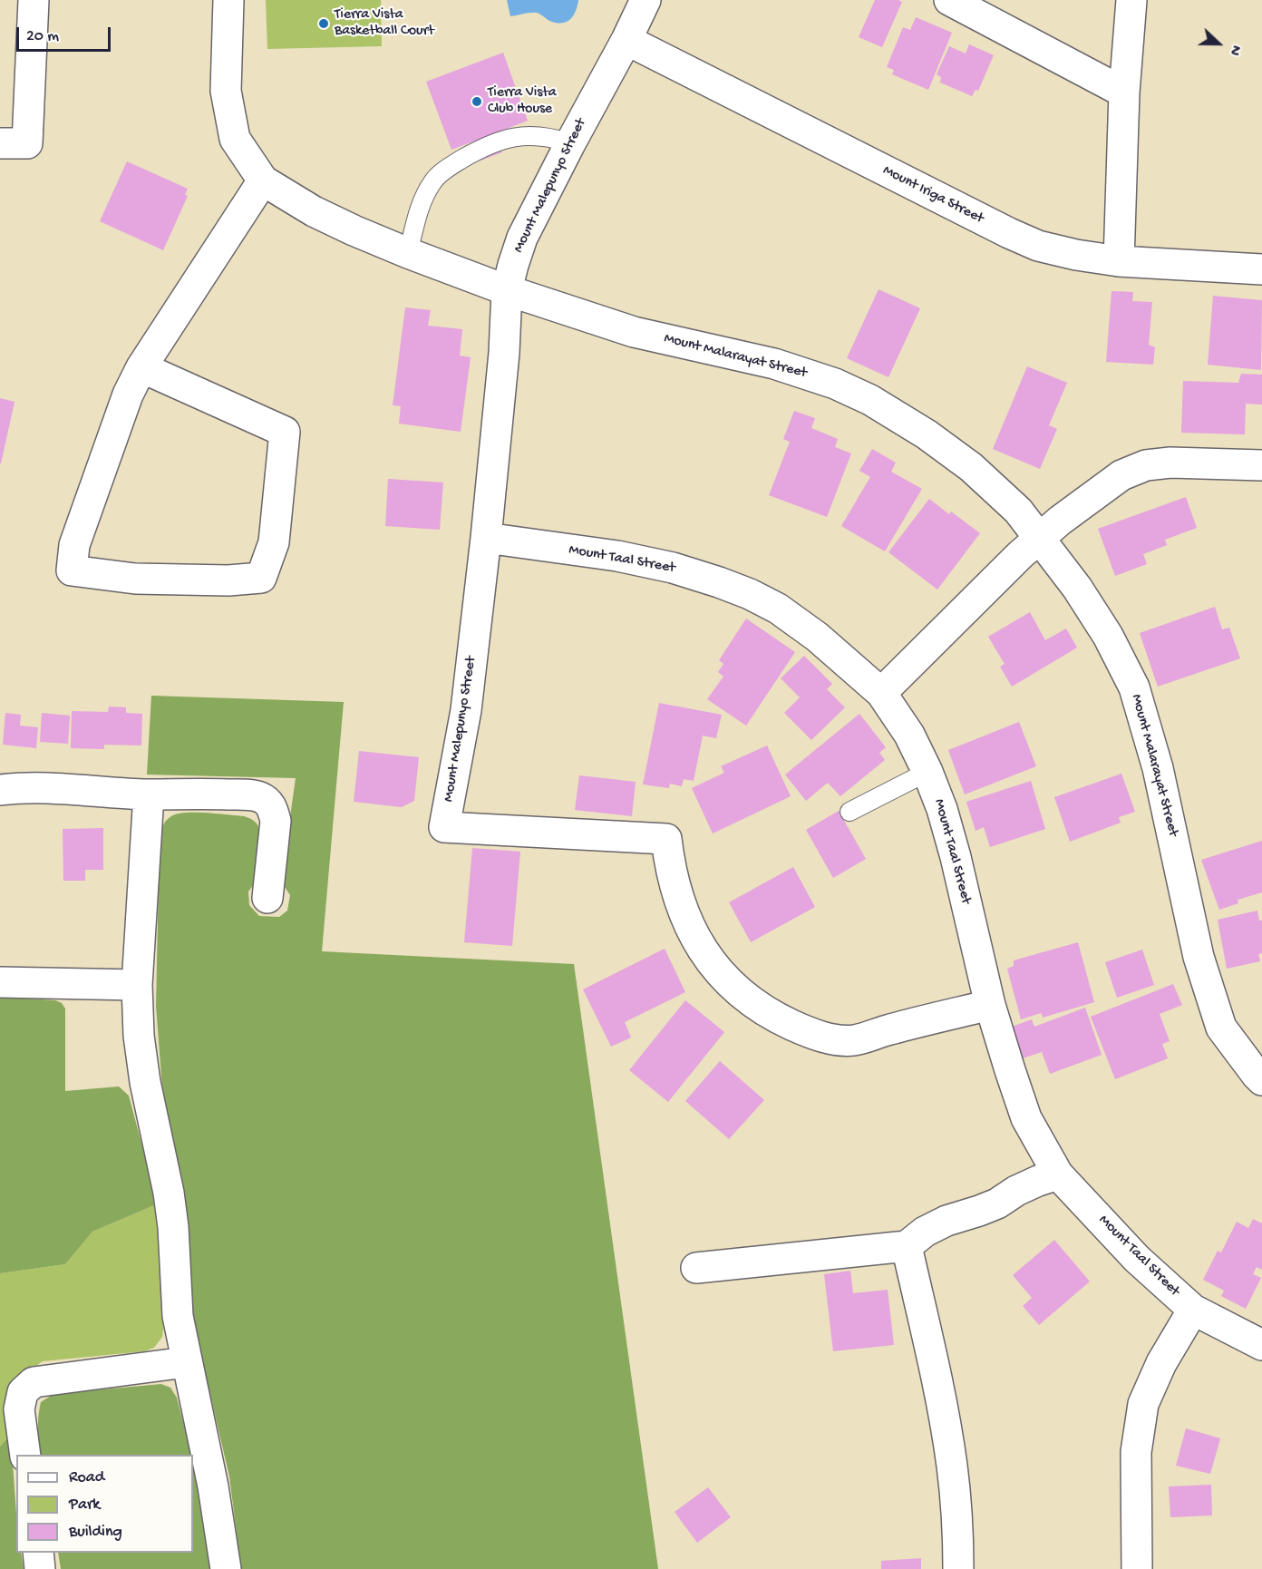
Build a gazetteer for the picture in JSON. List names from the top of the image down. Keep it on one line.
{"streets":{"street":["Mount Malepunyo Street","Mount Iriga Street","Mount Malarayat Street","Mount Taal Street"]},"crossings":[["Mount Malepunyo Street","Mount Iriga Street"],["Mount Malepunyo Street","Mount Malarayat Street"],["Mount Malepunyo Street","Mount Taal Street"]],"places":["Tierra Vista Basketball Court","Tierra Vista Club House"],"legend":["Road","Park","Building"],"scale_bar":"20 m","north":"right"}
